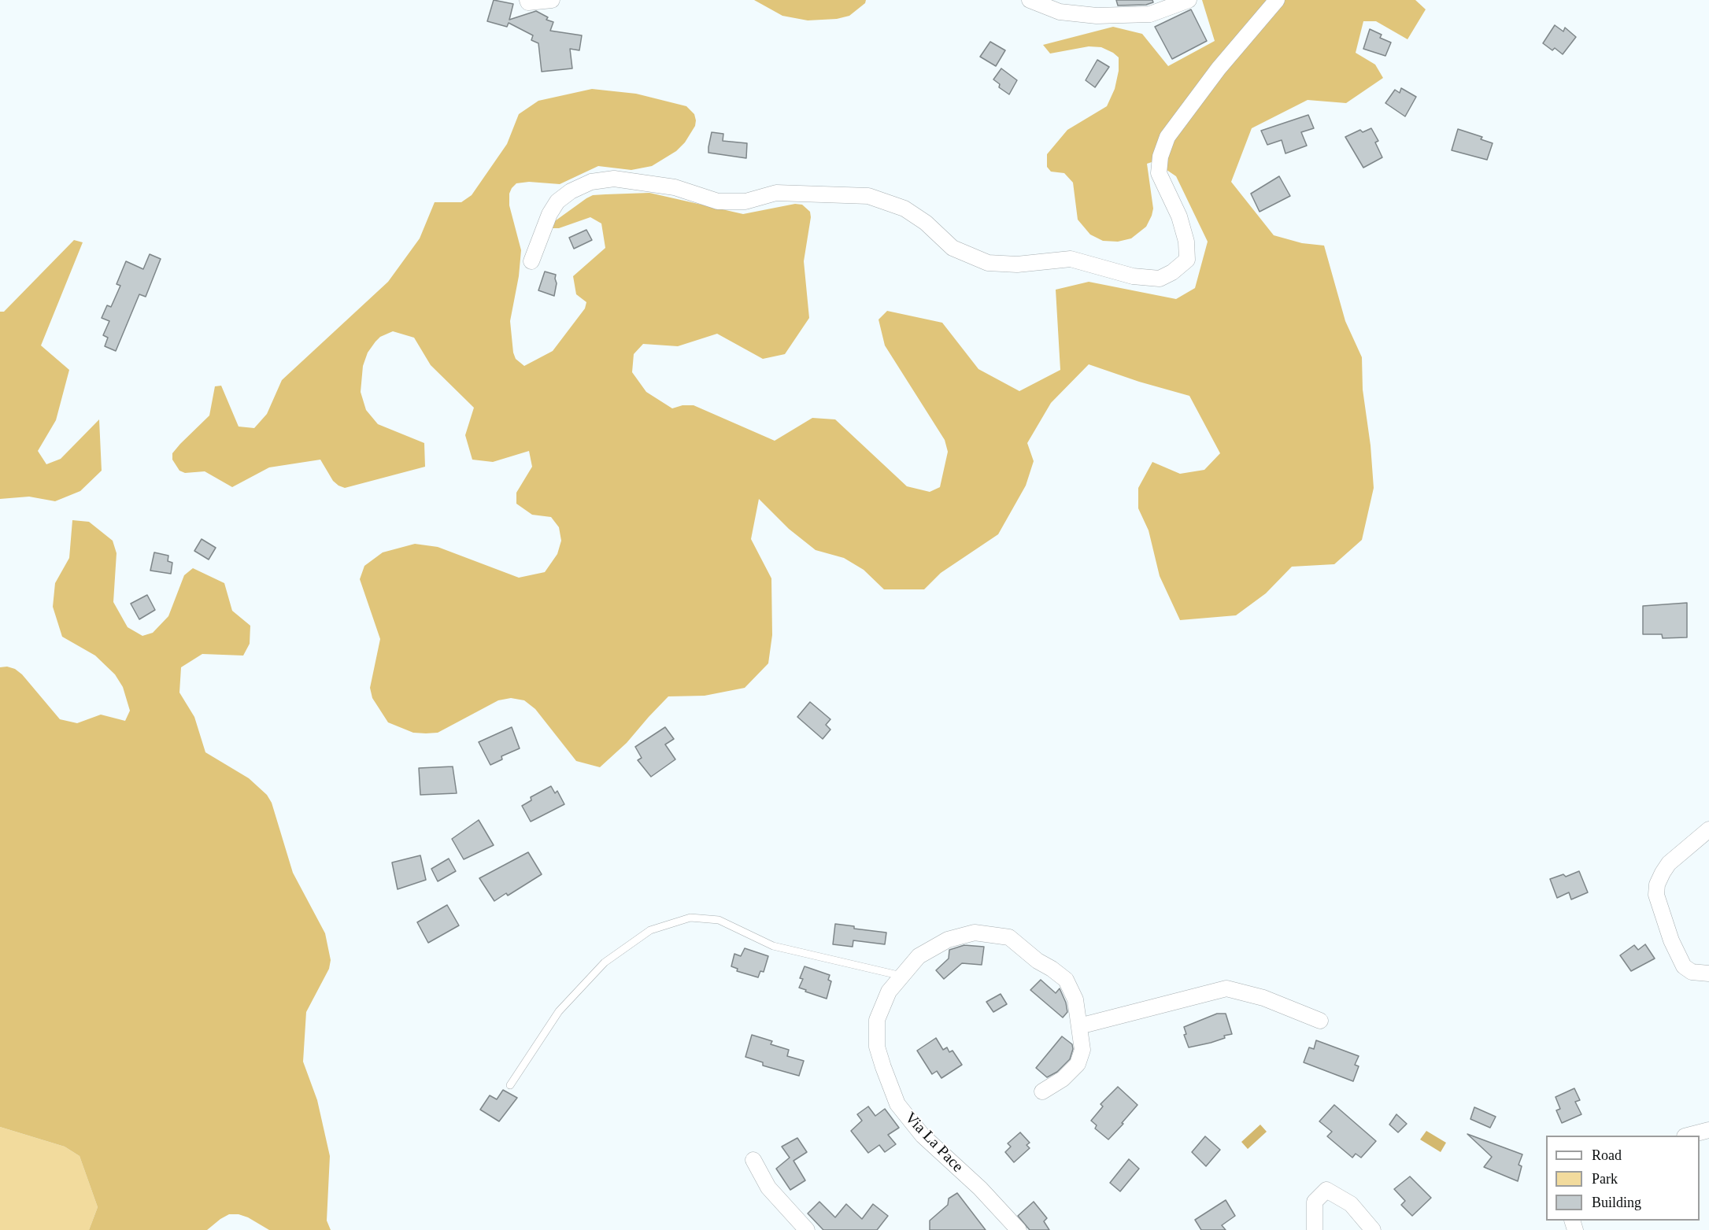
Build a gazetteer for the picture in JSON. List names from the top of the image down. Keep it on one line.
{"streets":{"street":["Via La Pace"]},"legend":["Road","Park","Building"]}
